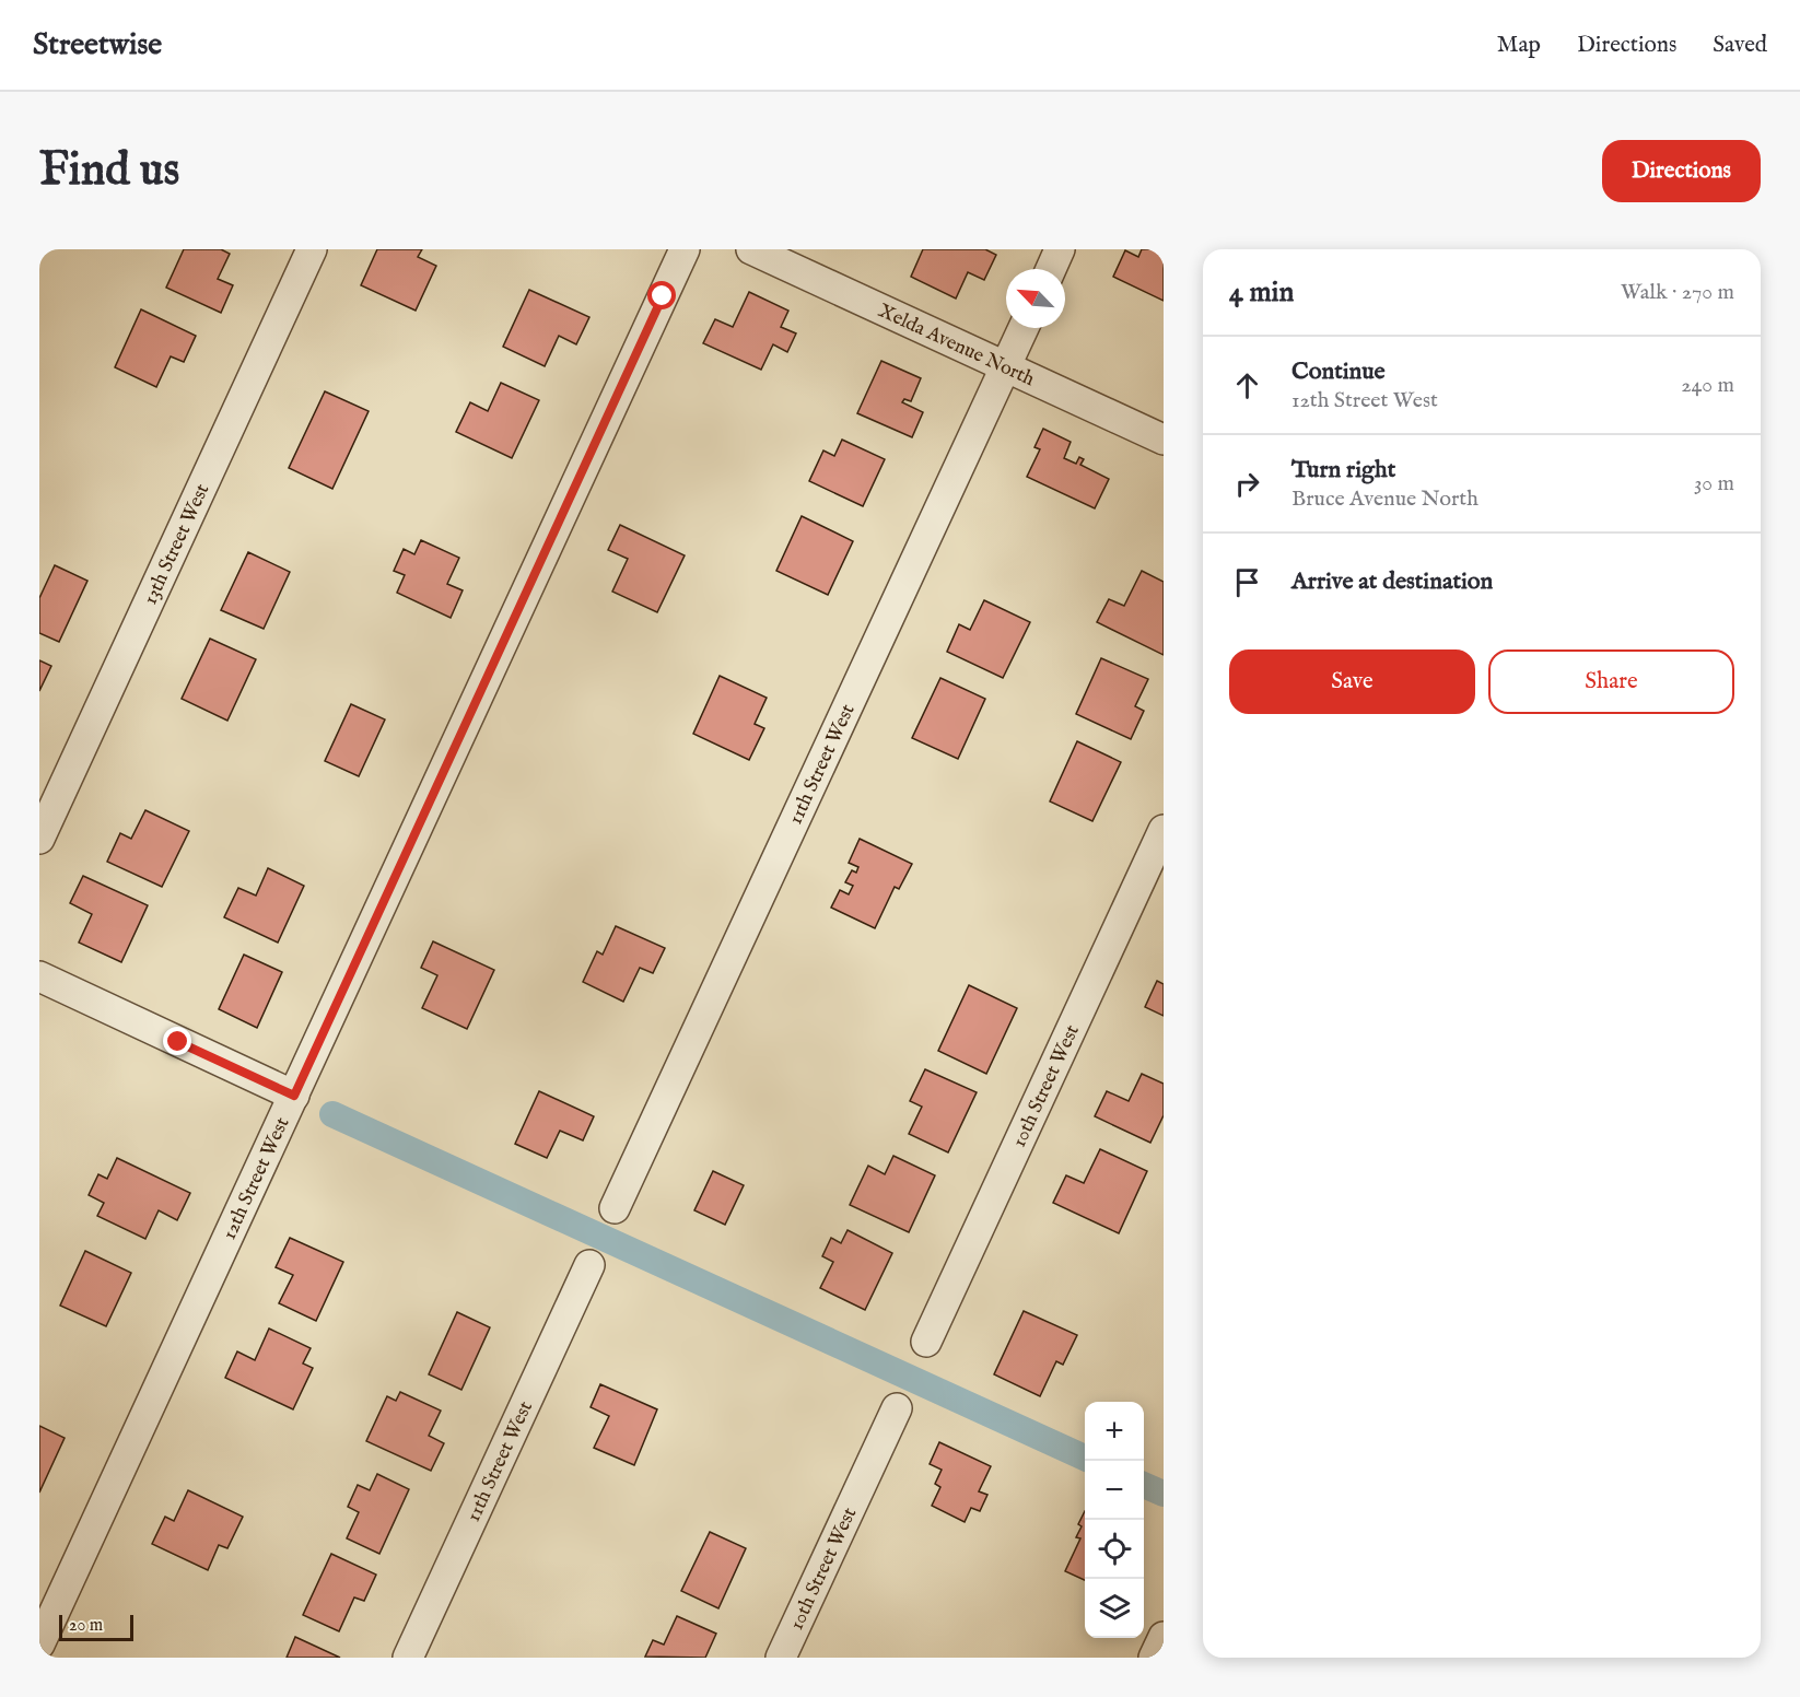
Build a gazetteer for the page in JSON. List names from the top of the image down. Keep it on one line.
{"streets":{"street":["Xelda Avenue North","13th Street West","11th Street West","10th Street West","12th Street West"]},"crossings":[["Xelda Avenue North","11th Street West"]],"scale_bar":"20 m","north":"top left","page":{"header":"Streetwise","nav":["Map","Directions","Saved"],"buttons":["Directions",["Save","Share"]],"title":"Find us","heading":["4 min","Walk · 270 m"],"list":[["Continue","12th Street West","240 m"],["Turn right","Bruce Avenue North","30 m"],"Arrive at destination"],"map_buttons":["+","−"],"scale":"20 m"}}
